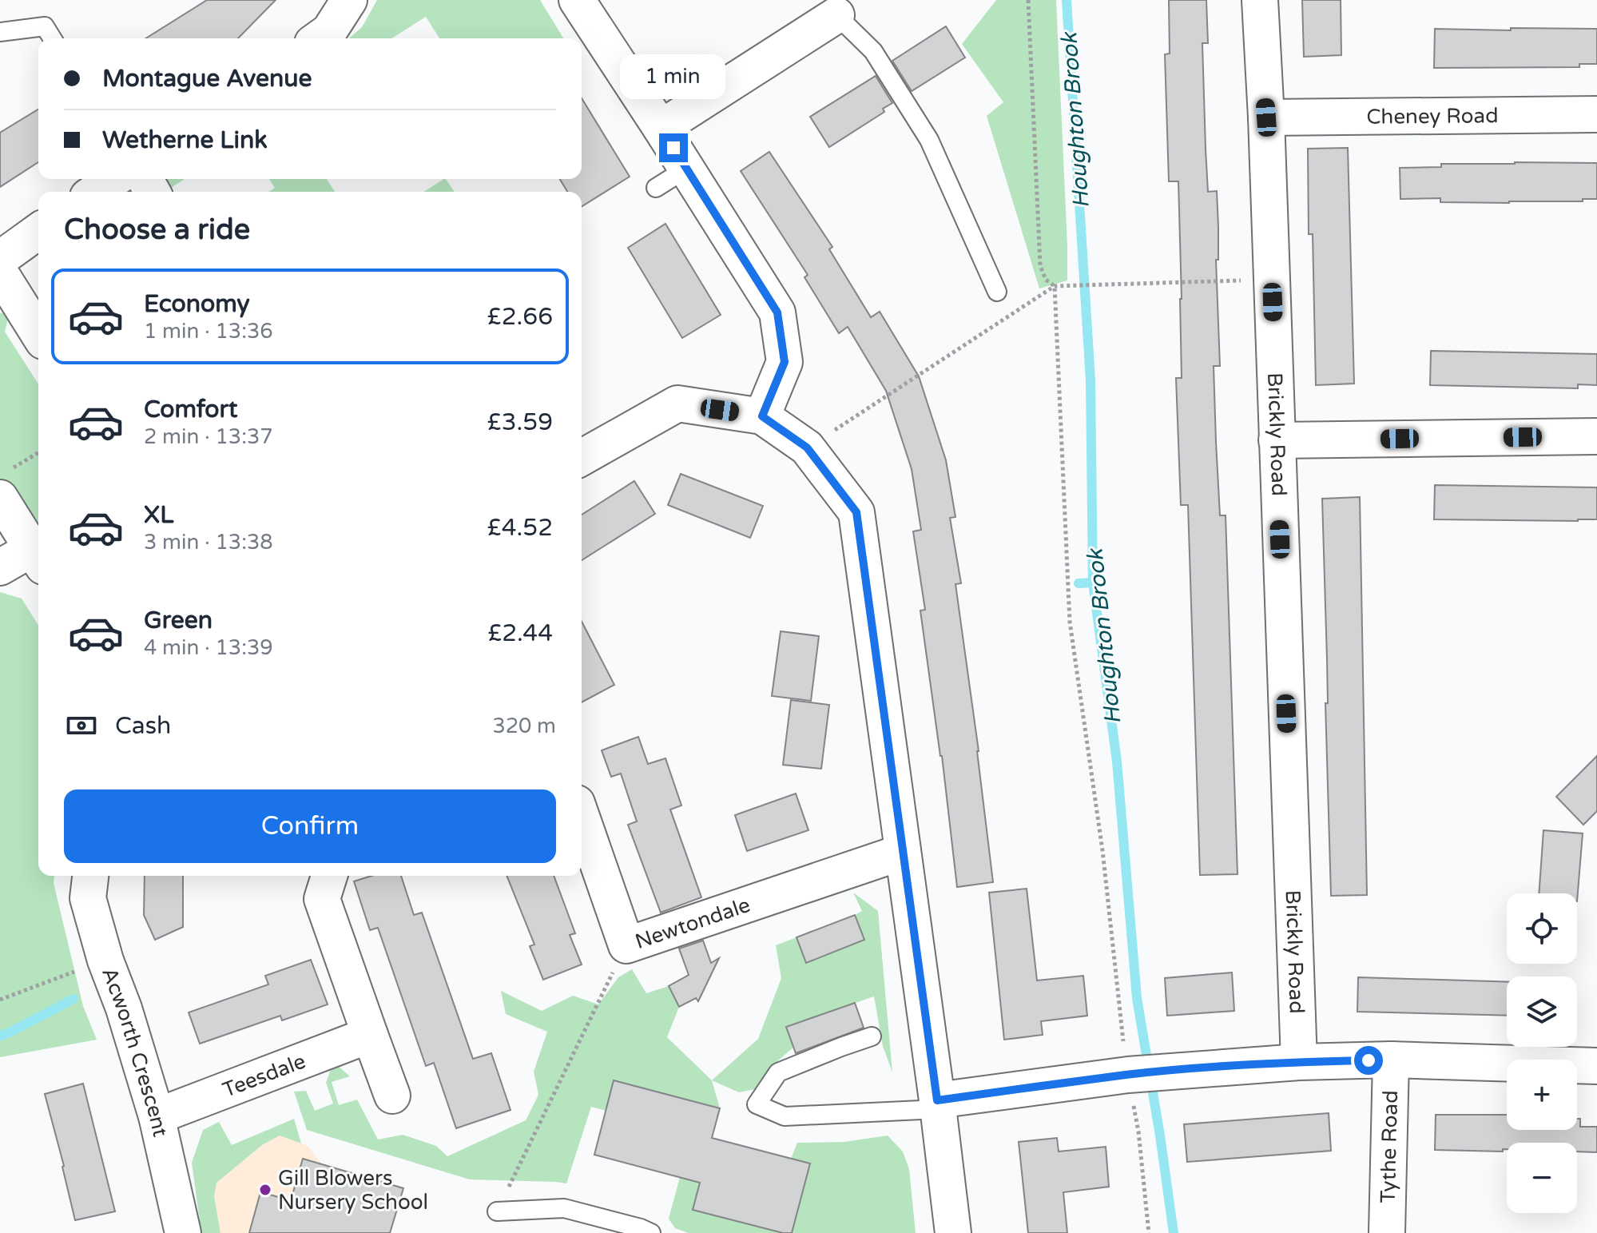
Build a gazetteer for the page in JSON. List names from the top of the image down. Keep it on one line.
{"streets":{"street":["Cheney Road","Brickly Road","Newtondale","Acworth Crescent","Teesdale","Tythe Road"]},"crossings":[["Cheney Road","Brickly Road"],["Acworth Crescent","Teesdale"]],"water":["Houghton Brook"],"places":["Gill Blowers Nursery School"],"page":{"banner":["Montague Avenue","Wetherne Link"],"bubble":"1 min","heading":"Choose a ride","list":[{"name":"Economy","note":"1 min · 13:36","value":"£2.66"},{"name":"Comfort","note":"2 min · 13:37","value":"£3.59"},{"name":"XL","note":"3 min · 13:38","value":"£4.52"},{"name":"Green","note":"4 min · 13:39","value":"£2.44"}],"pay":["Cash","320 m"],"buttons":"Confirm","map_buttons":["+","−"]}}
